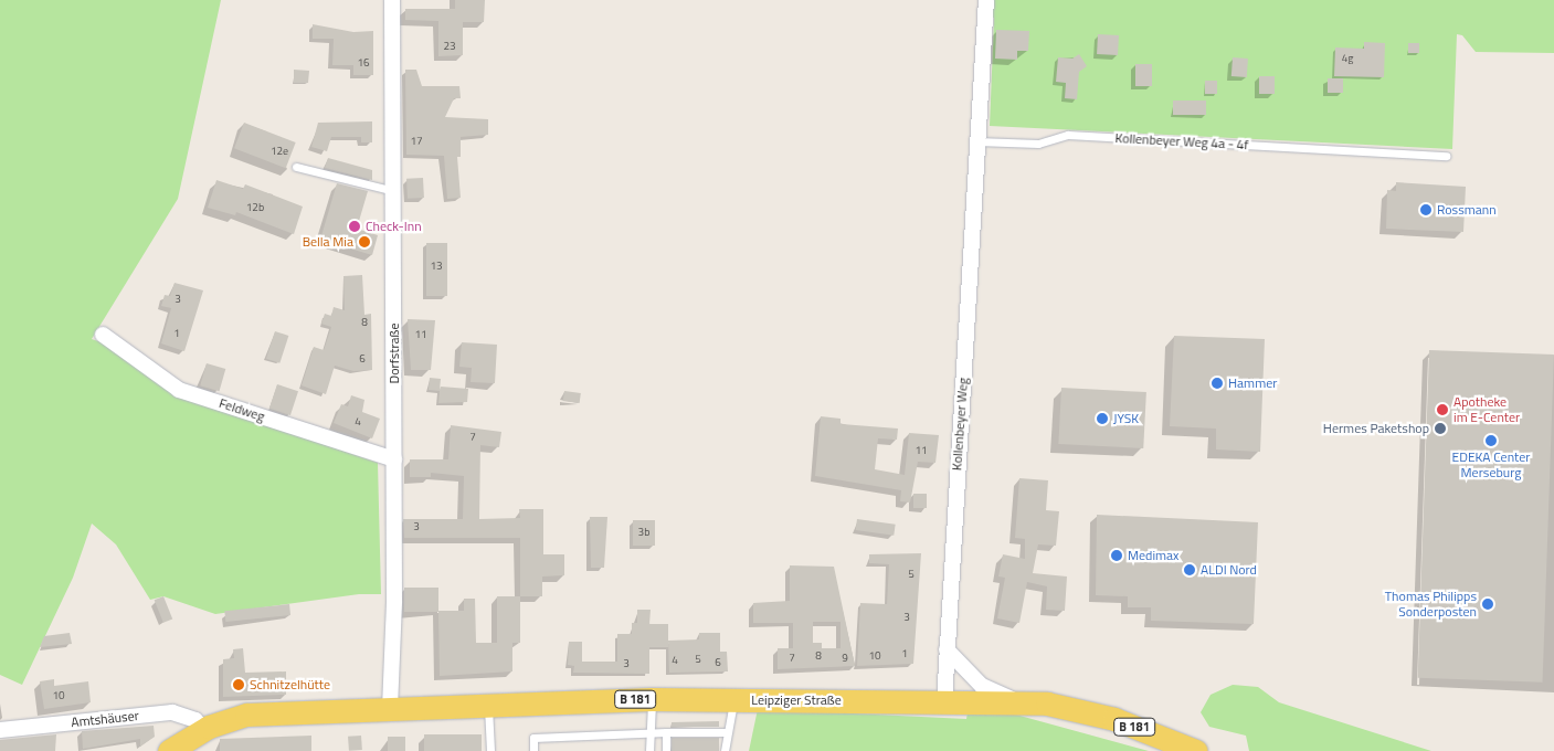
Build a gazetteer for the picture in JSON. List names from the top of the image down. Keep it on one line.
{"streets":{"main road":["B 181","Leipziger Straße"],"street":["Dorfstraße","Feldweg","Kollenbeyer Weg","Amtshäuser"],"lane":["Kollenbeyer Weg 4a - 4f"]},"crossings":[["Kollenbeyer Weg 4a - 4f","Kollenbeyer Weg"],["Dorfstraße","Feldweg"],["Dorfstraße","B 181"],["Dorfstraße","Leipziger Straße"],["Kollenbeyer Weg","Leipziger Straße"],["B 181","Leipziger Straße"],["B 181","Amtshäuser"]],"places":["Rossmann","Check-Inn","Bella Mia","Hammer","Apotheke im E-Center","JYSK","Hermes Paketshop","EDEKA Center Merseburg","Medimax","ALDI Nord","Thomas Philipps Sonderposten","Schnitzelhütte"],"house_numbers":["23","4g","16","17","12e","12b","13","3","8","1","11","6","4","7","11","3","3b","5","3","1","8","10","7","9","5","4","6","3","10"]}
